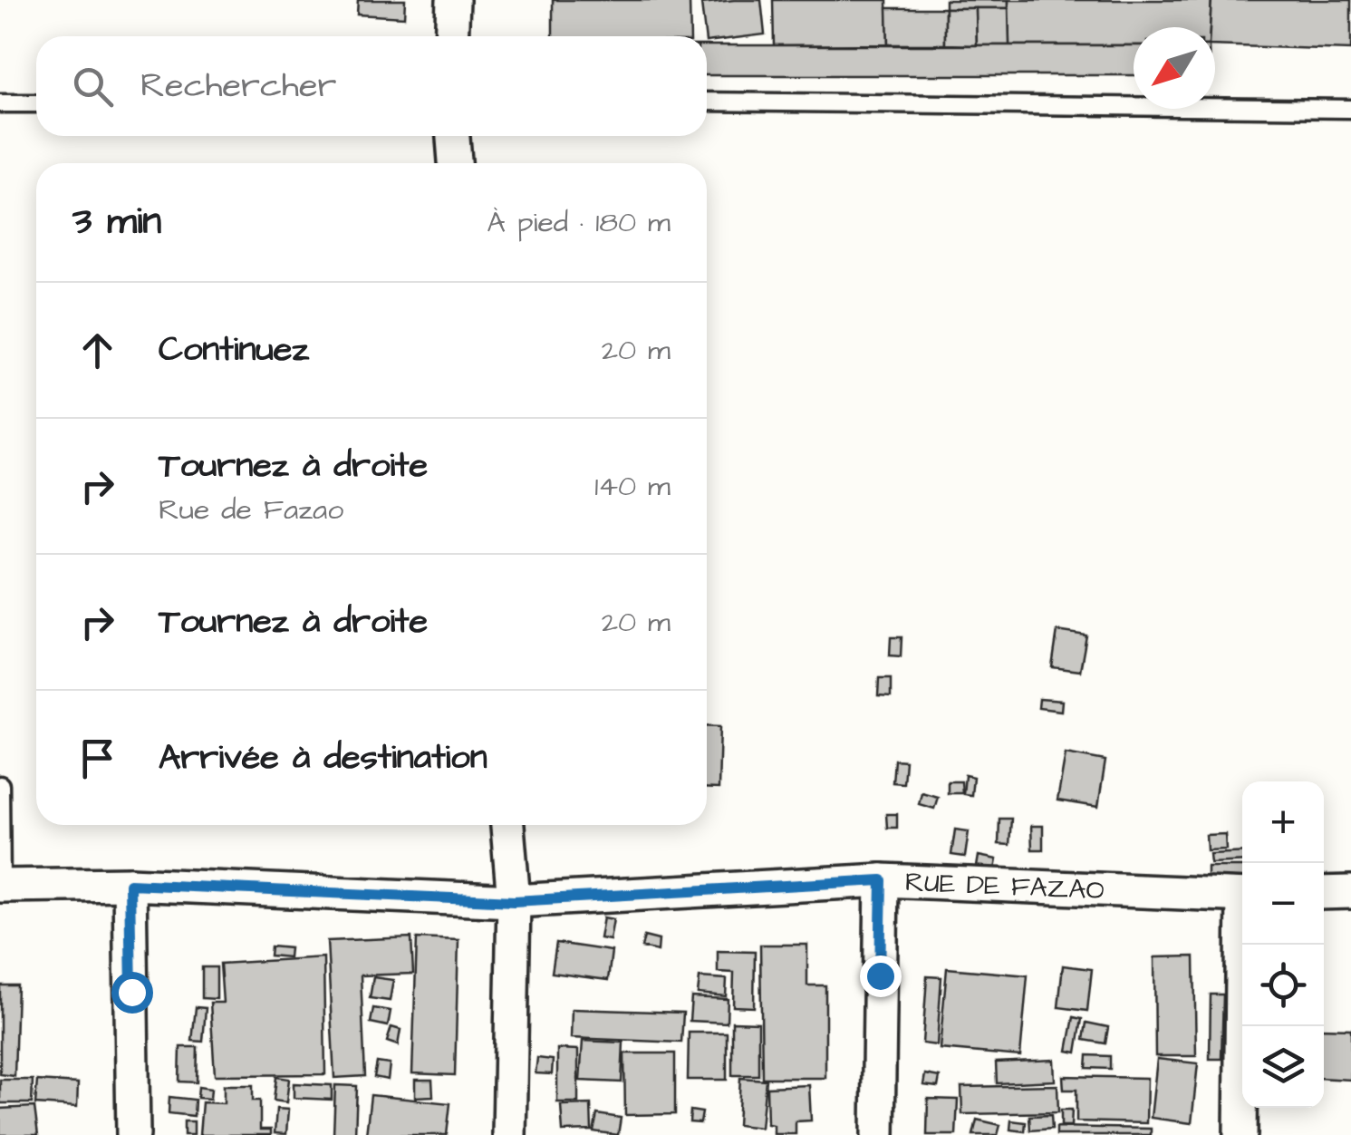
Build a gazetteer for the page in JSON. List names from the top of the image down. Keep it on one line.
{"streets":{"street":["RUE DE FAZAO"]},"north":"bottom left","page":{"search":"Rechercher","heading":["3 min","À pied · 180 m"],"list":[["Continuez","20 m"],["Tournez à droite","Rue de Fazao","140 m"],["Tournez à droite","20 m"],"Arrivée à destination"],"map_buttons":["+","−"]}}
